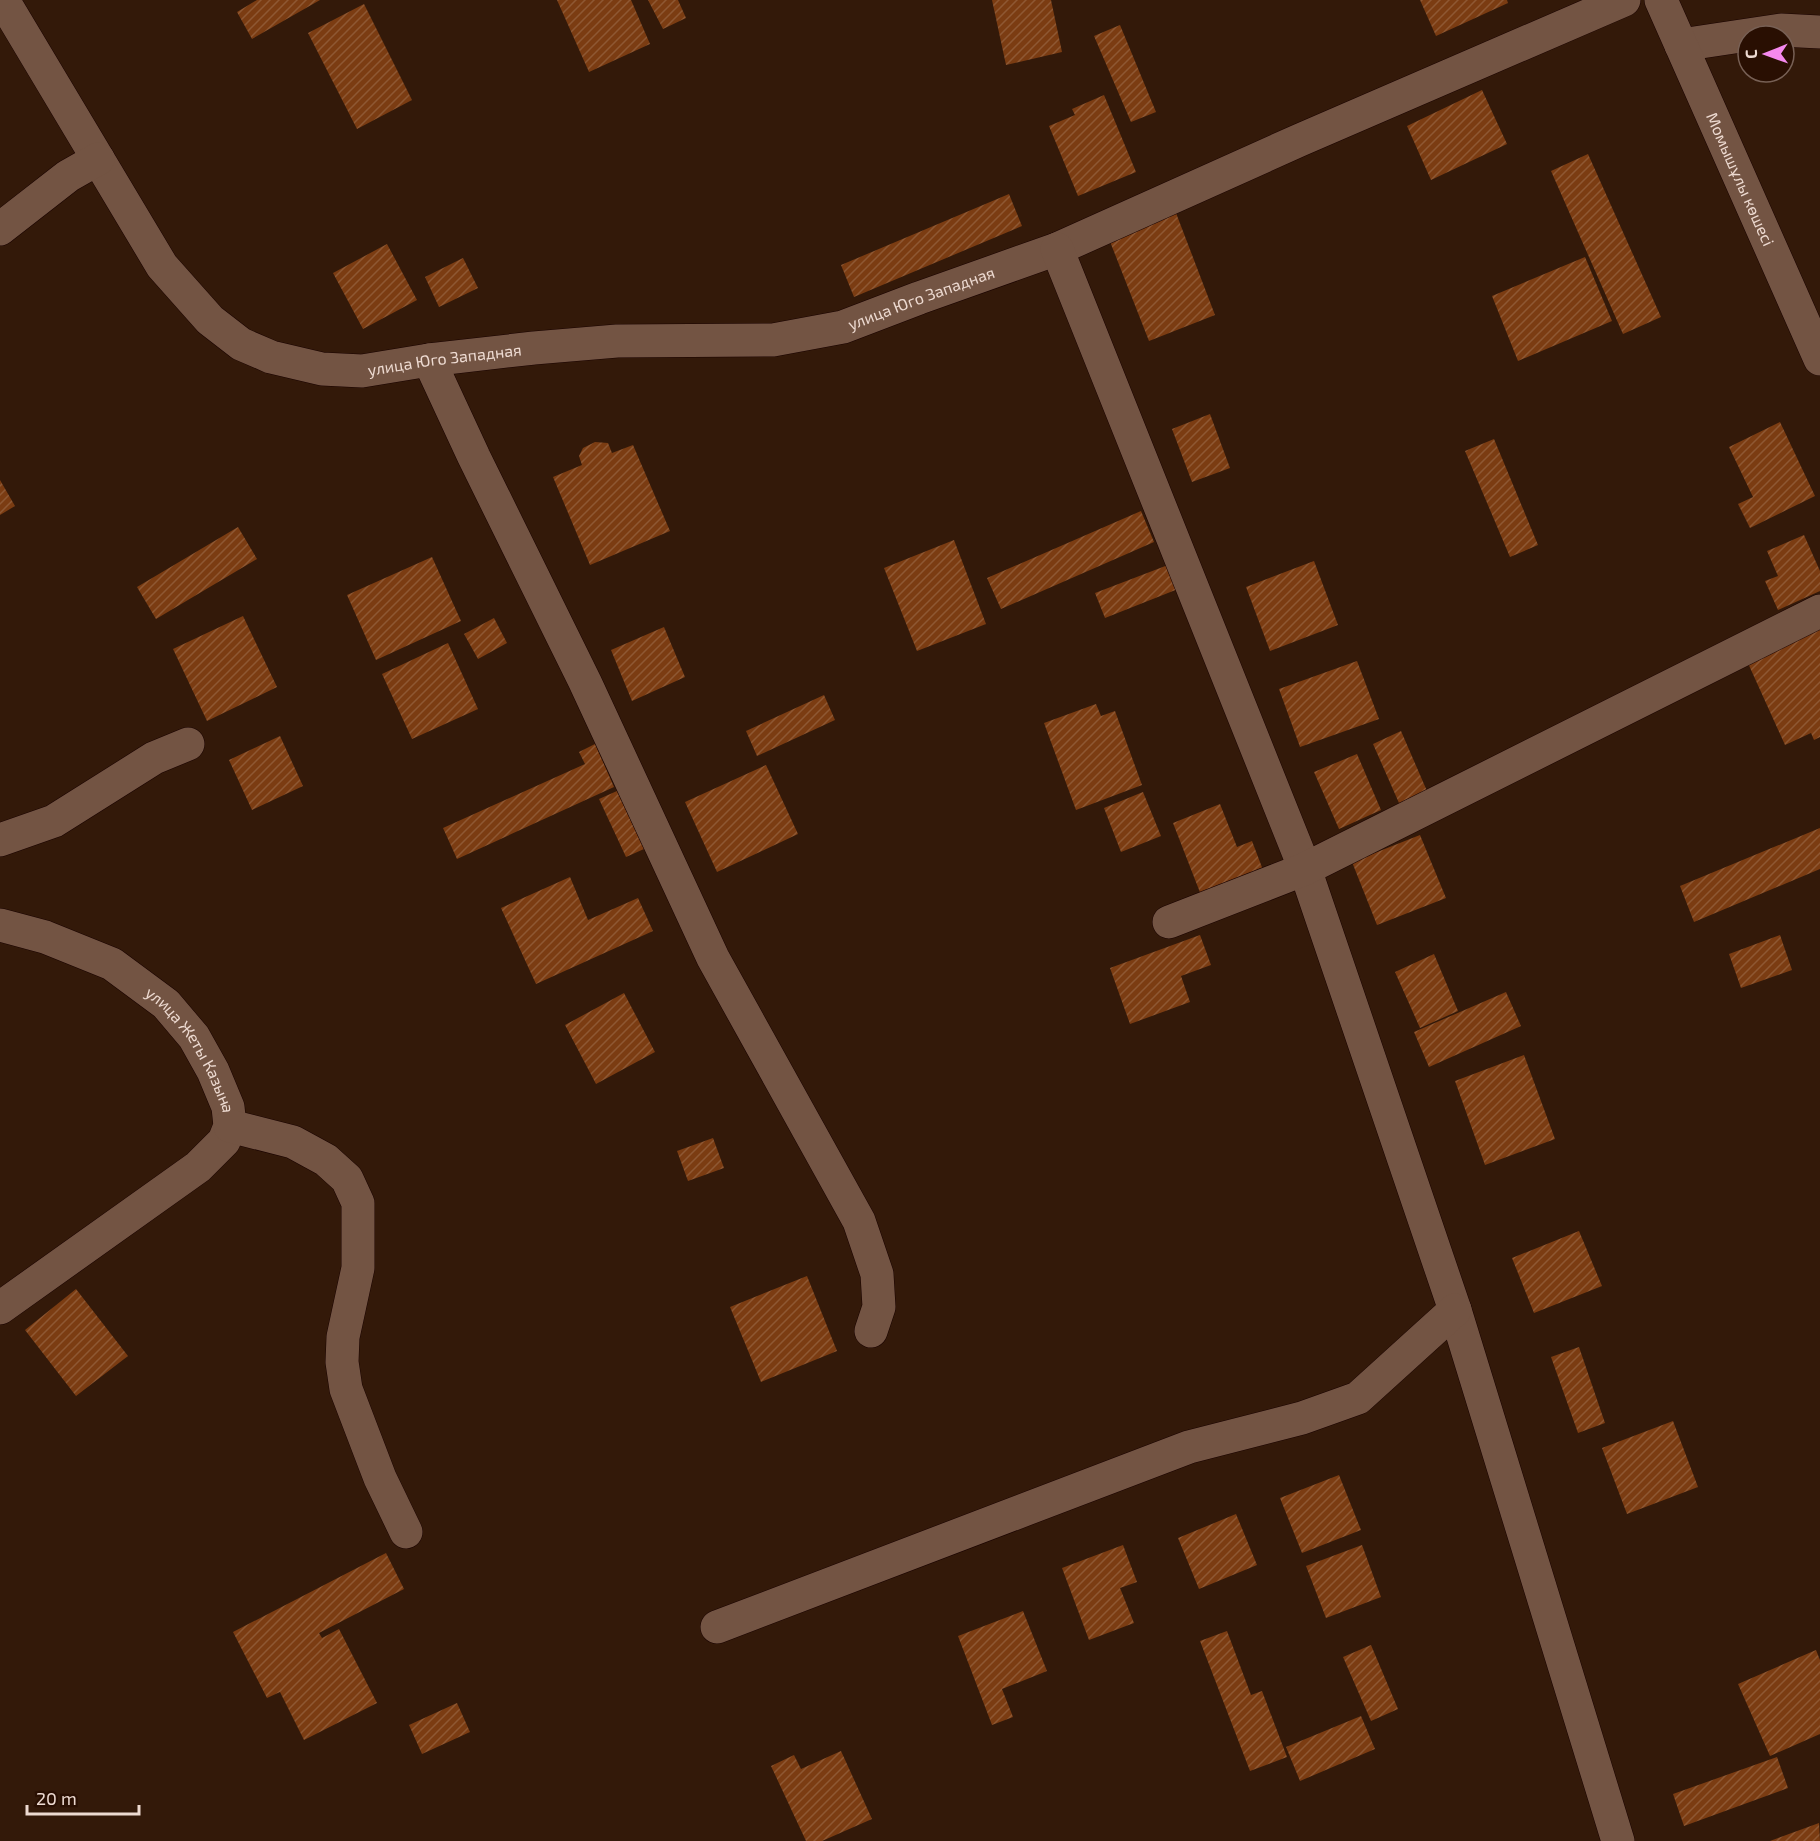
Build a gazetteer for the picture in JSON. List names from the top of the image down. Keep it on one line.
{"streets":{"street":["Момышұлы көшесі","улица Юго Западная","улица Жеты Казына"]},"scale_bar":"20 m","north":"left"}
